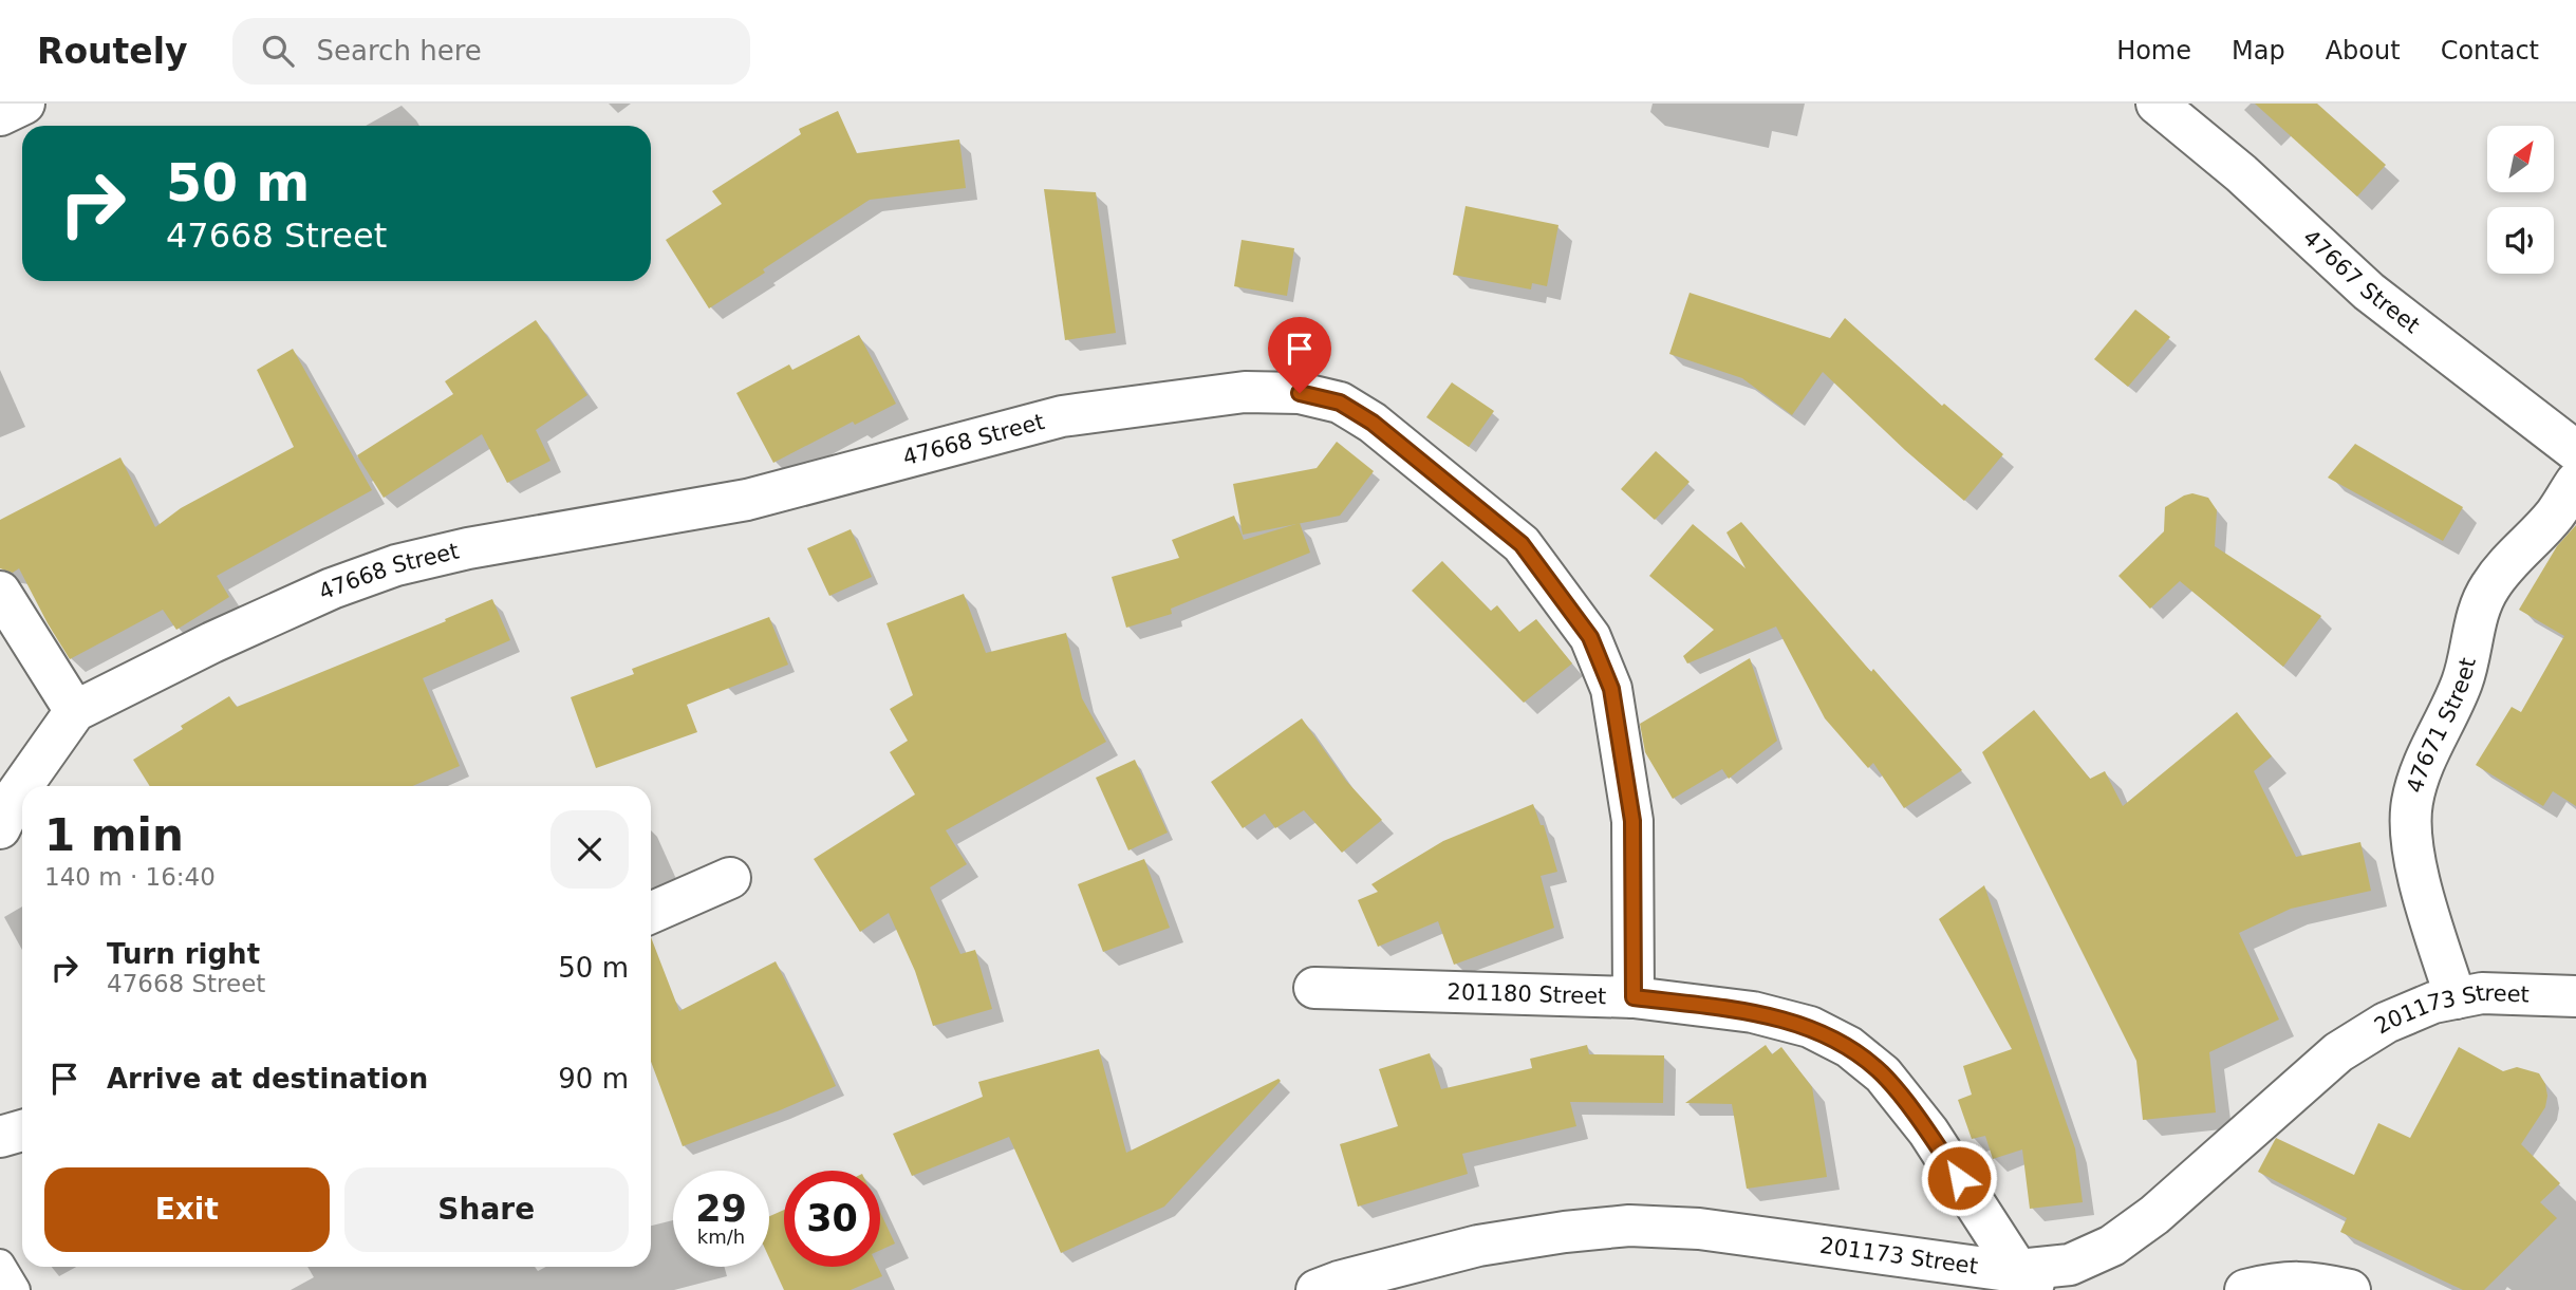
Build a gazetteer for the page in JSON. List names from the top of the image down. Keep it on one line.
{"streets":{"street":["47667 Street","47668 Street","47671 Street","201180 Street","201173 Street"]},"crossings":[["47668 Street","201180 Street"],["47671 Street","201173 Street"],["201180 Street","201173 Street"]],"north":"top right","page":{"header":"Routely","search":"Search here","nav":["Home","Map","About","Contact"],"turn":["50 m","47668 Street"],"heading":["1 min","140 m · 16:40"],"list":[{"name":"Turn right","note":"47668 Street","value":"50 m"},{"name":"Arrive at destination","value":"90 m"}],"buttons":["Exit","Share"],"speed":"29 km/h","limit":"30"}}
